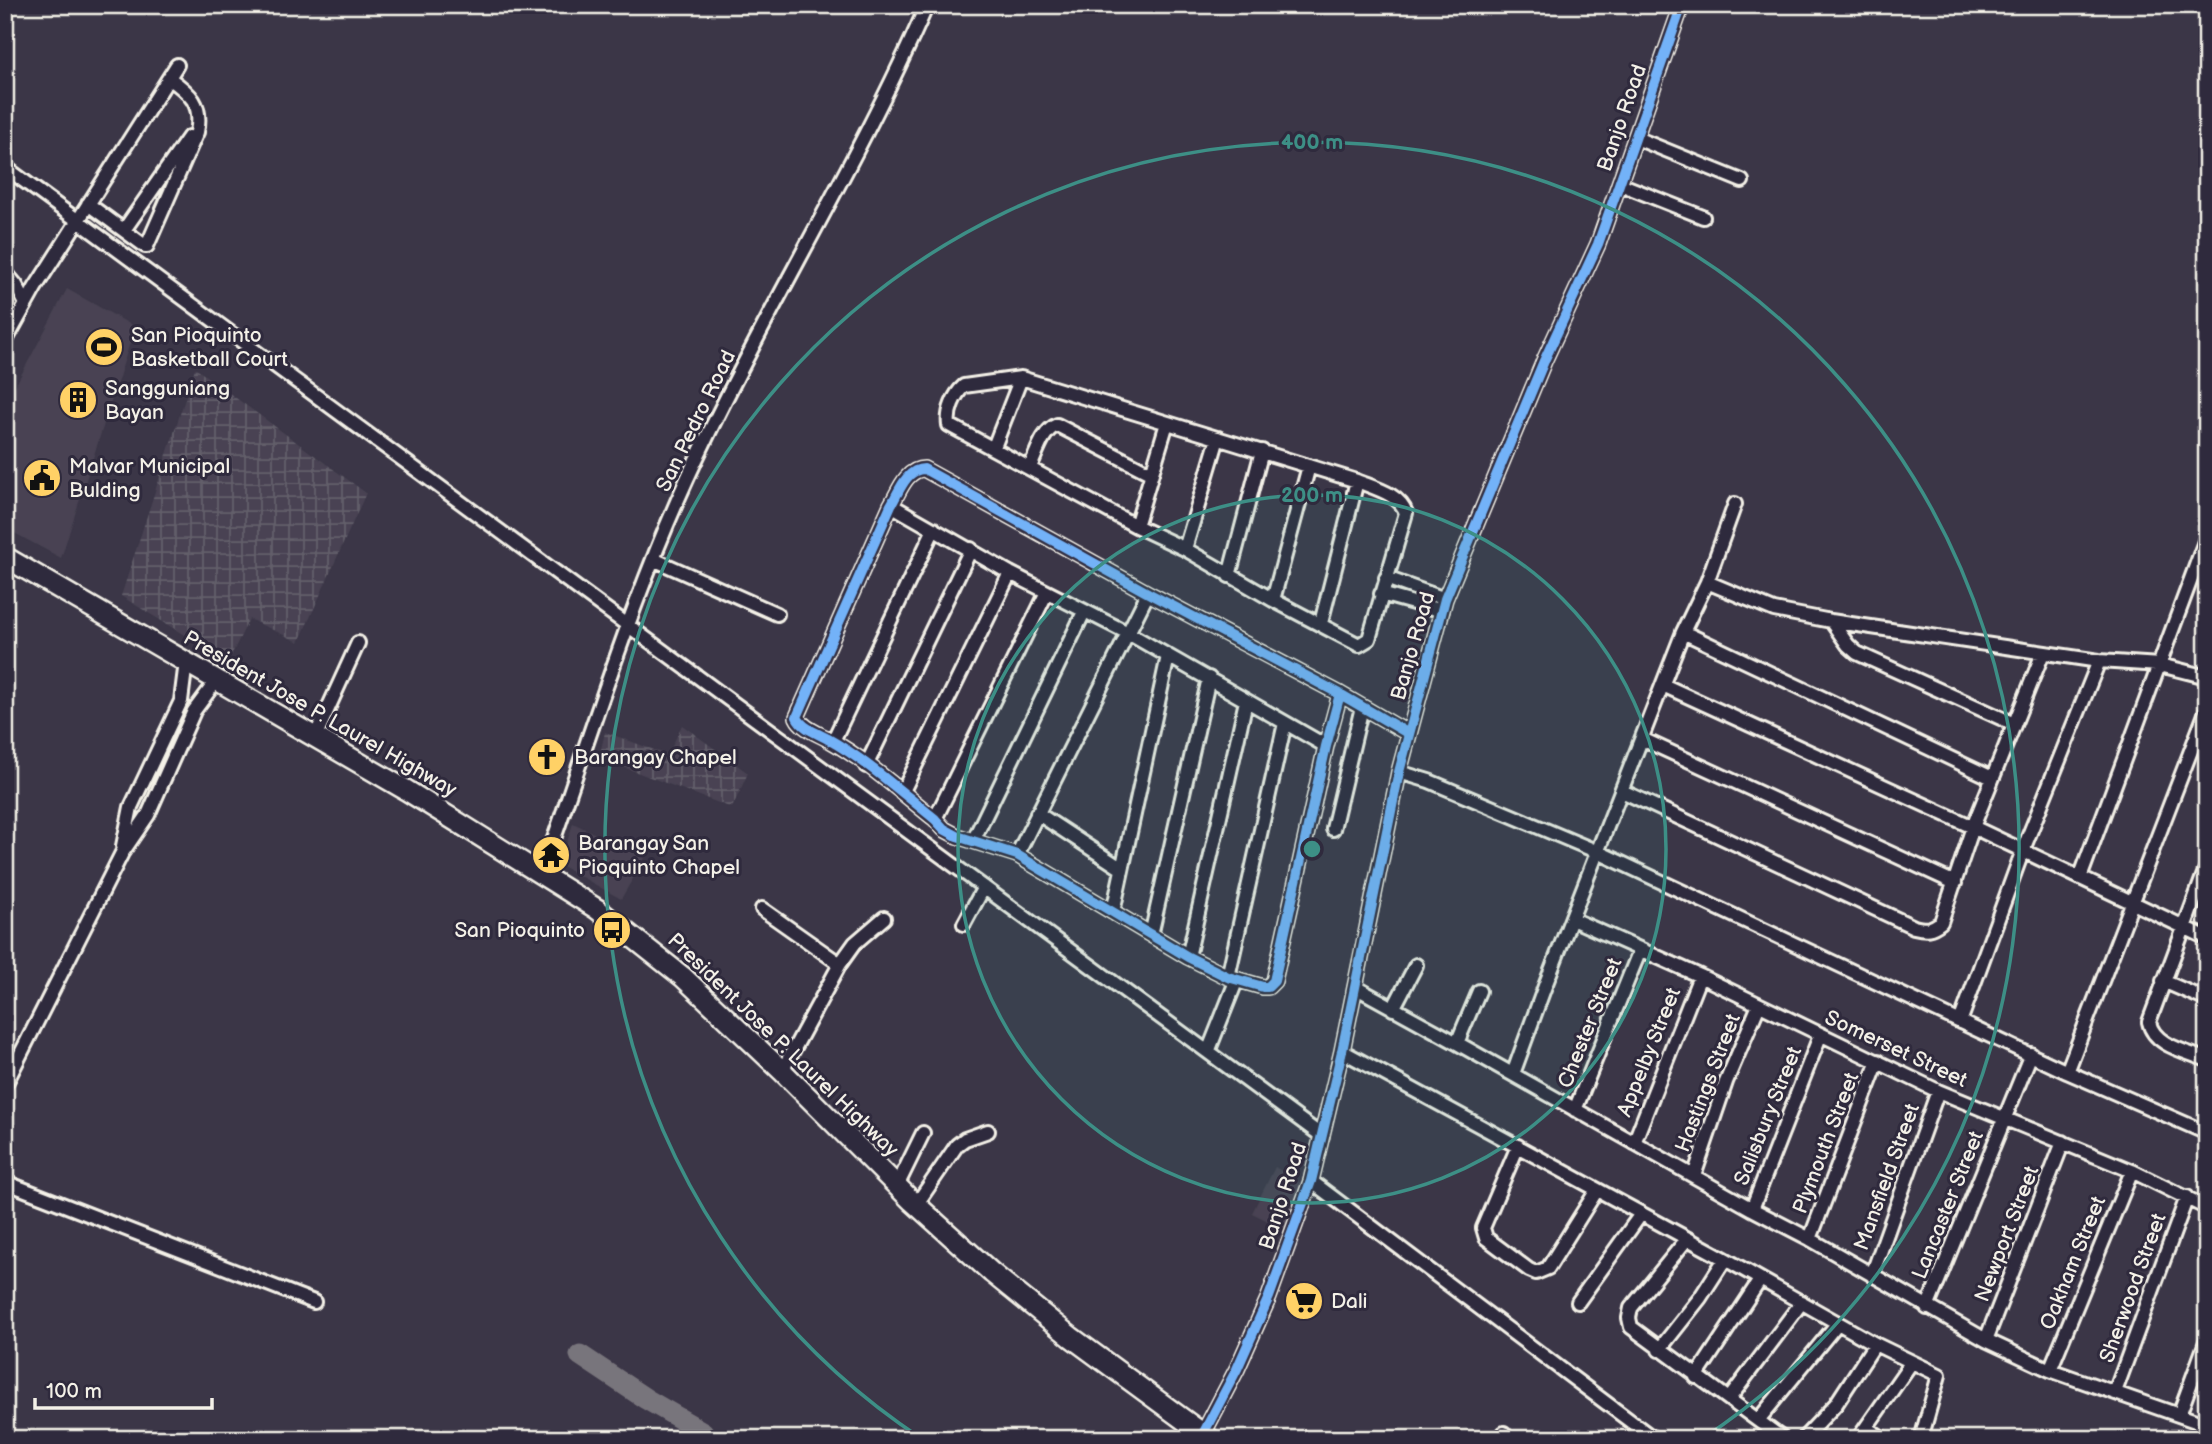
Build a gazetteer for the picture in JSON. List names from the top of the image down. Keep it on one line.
{"streets":{"highway":["President Jose P. Laurel Highway"],"street":["Banjo Road","San Pedro Road","Chester Street","Somerset Street","Appelby Street","Hastings Street","Salisbury Street","Plymouth Street","Mansfield Street","Lancaster Street","Newport Street","Oakham Street","Sherwood Street"]},"crossings":[["Banjo Road","President Jose P. Laurel Highway"],["San Pedro Road","President Jose P. Laurel Highway"],["Chester Street","Somerset Street"],["Somerset Street","Appelby Street"],["Somerset Street","Hastings Street"],["Somerset Street","Salisbury Street"],["Somerset Street","Plymouth Street"],["Somerset Street","Mansfield Street"],["Somerset Street","Lancaster Street"],["Somerset Street","Newport Street"],["Somerset Street","Oakham Street"],["Somerset Street","Sherwood Street"]],"places":{"sports":["San Pioquinto Basketball Court"],"building":["Sangguniang Bayan"],"public building":["Malvar Municipal Bulding"],"church":["Barangay Chapel"],"temple":["Barangay San Pioquinto Chapel"],"bus stop":["San Pioquinto"],"supermarket":["Dali"]},"scale_bar":"100 m","rings":["400 m","200 m"]}
